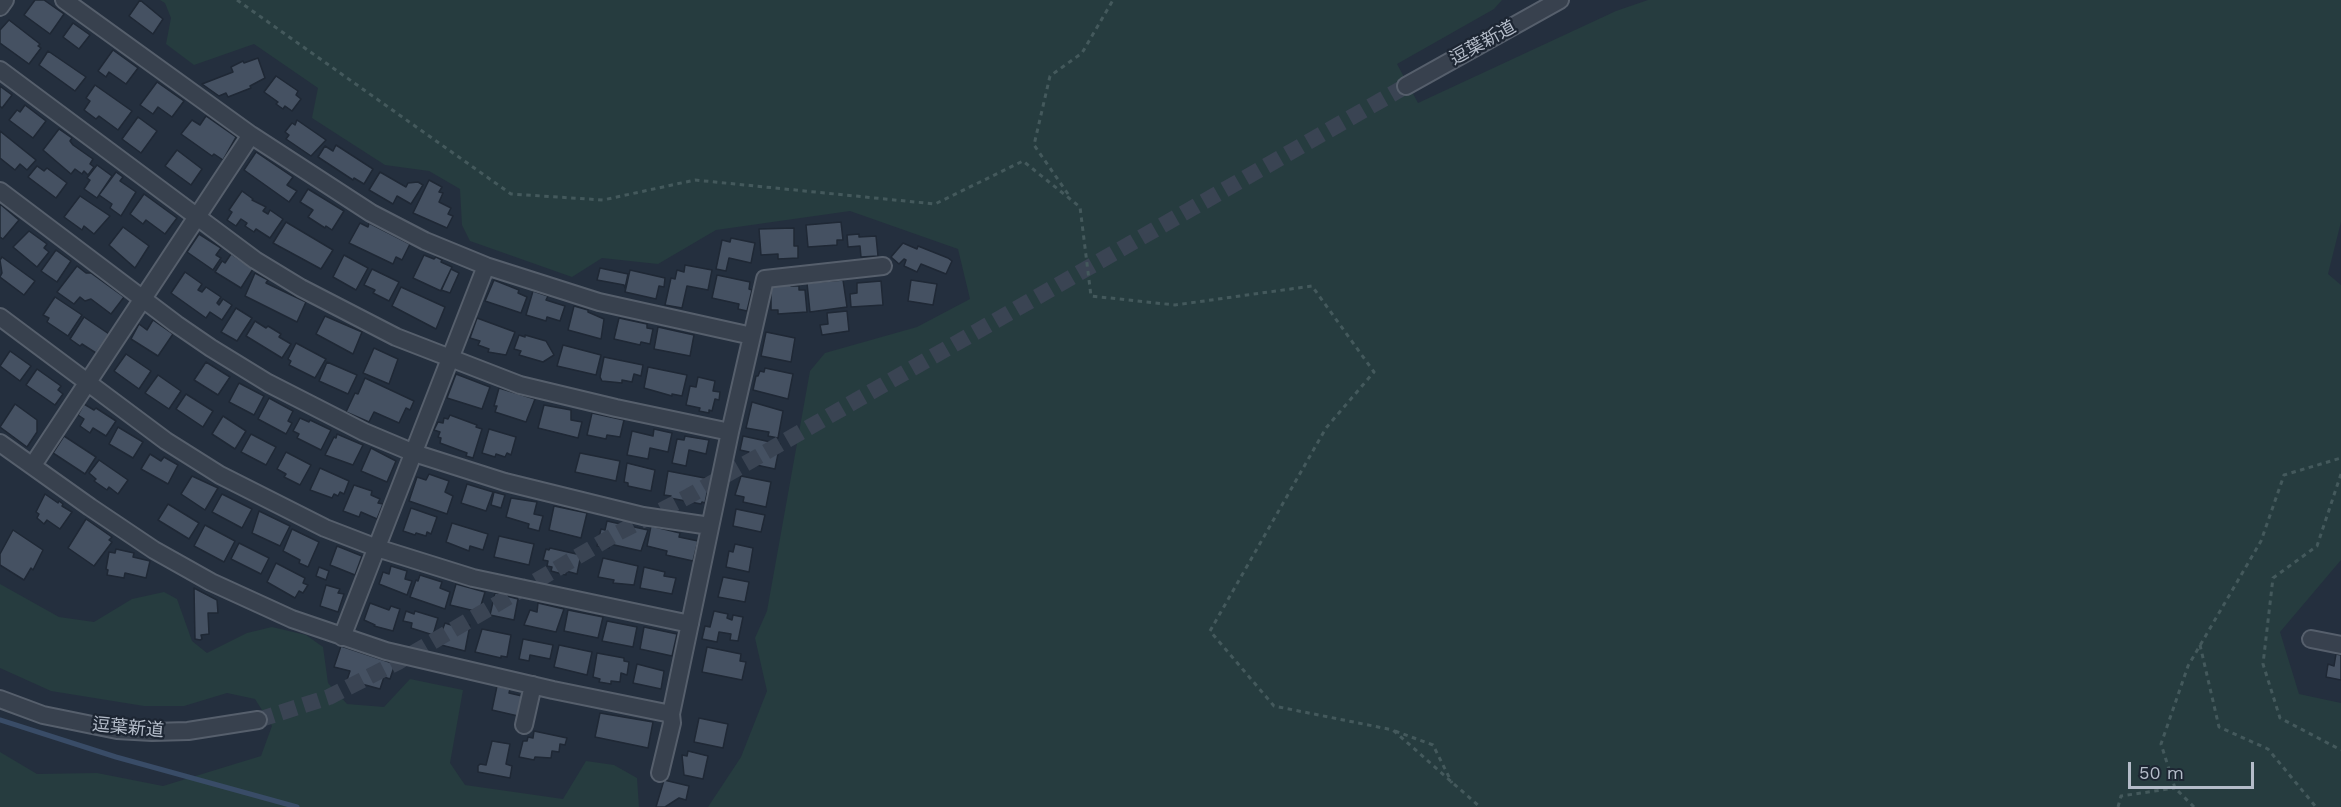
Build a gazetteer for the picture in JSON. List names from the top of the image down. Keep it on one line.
{"streets":{"street":["逗葉新道"]},"scale_bar":"50 m"}
